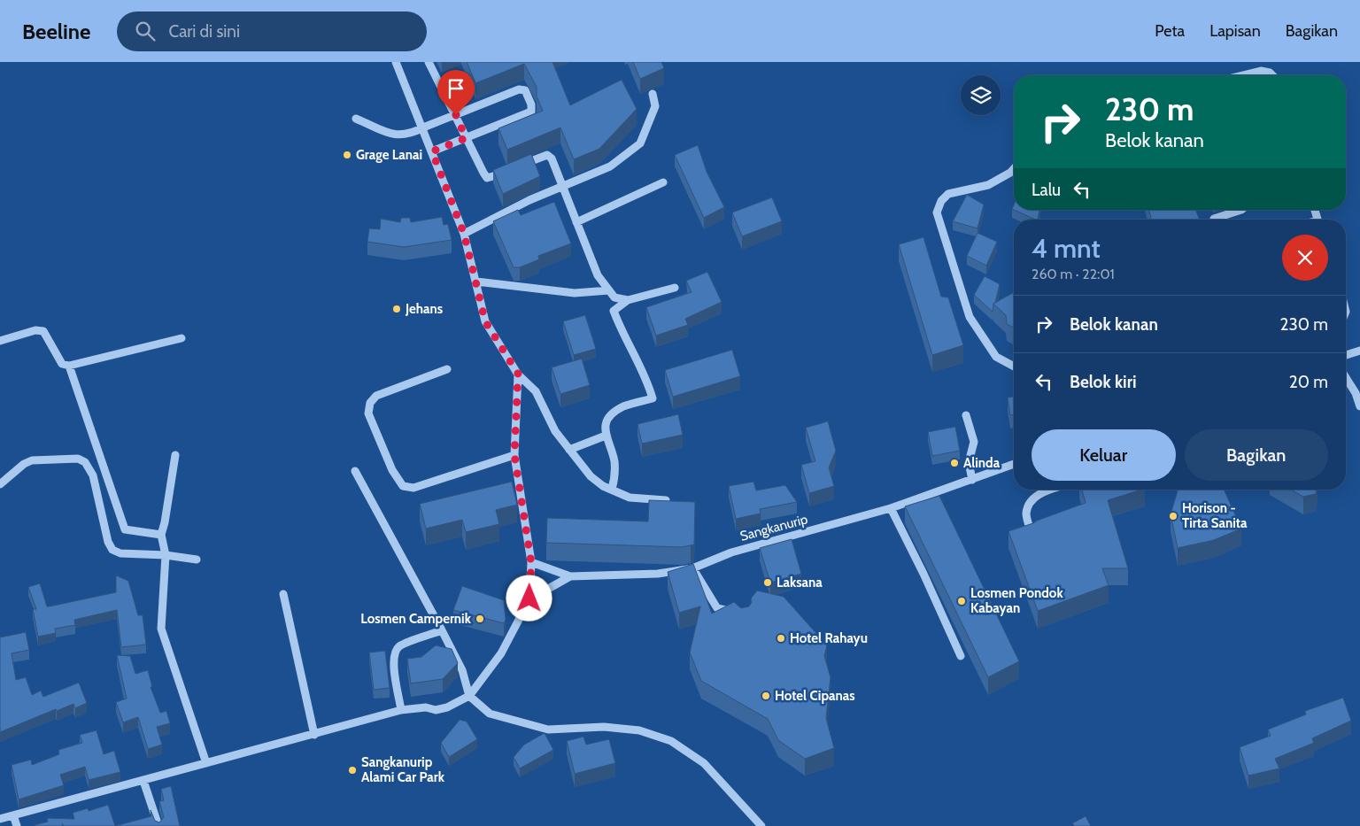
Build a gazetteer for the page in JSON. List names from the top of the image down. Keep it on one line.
{"streets":{"street":["Sangkanurip"]},"places":["Grage Lanai","Jehans","Alinda","Horison - Tirta Sanita","Laksana","Losmen Pondok Kabayan","Losmen Campernik","Hotel Rahayu","Hotel Cipanas","Sangkanurip Alami Car Park"],"page":{"header":"Beeline","search":"Cari di sini","nav":["Peta","Lapisan","Bagikan"],"turn":["230 m","Belok kanan"],"then":"Lalu","heading":["4 mnt","260 m · 22:01"],"list":[{"name":"Belok kanan","value":"230 m"},{"name":"Belok kiri","value":"20 m"}],"buttons":["Keluar","Bagikan"]}}
